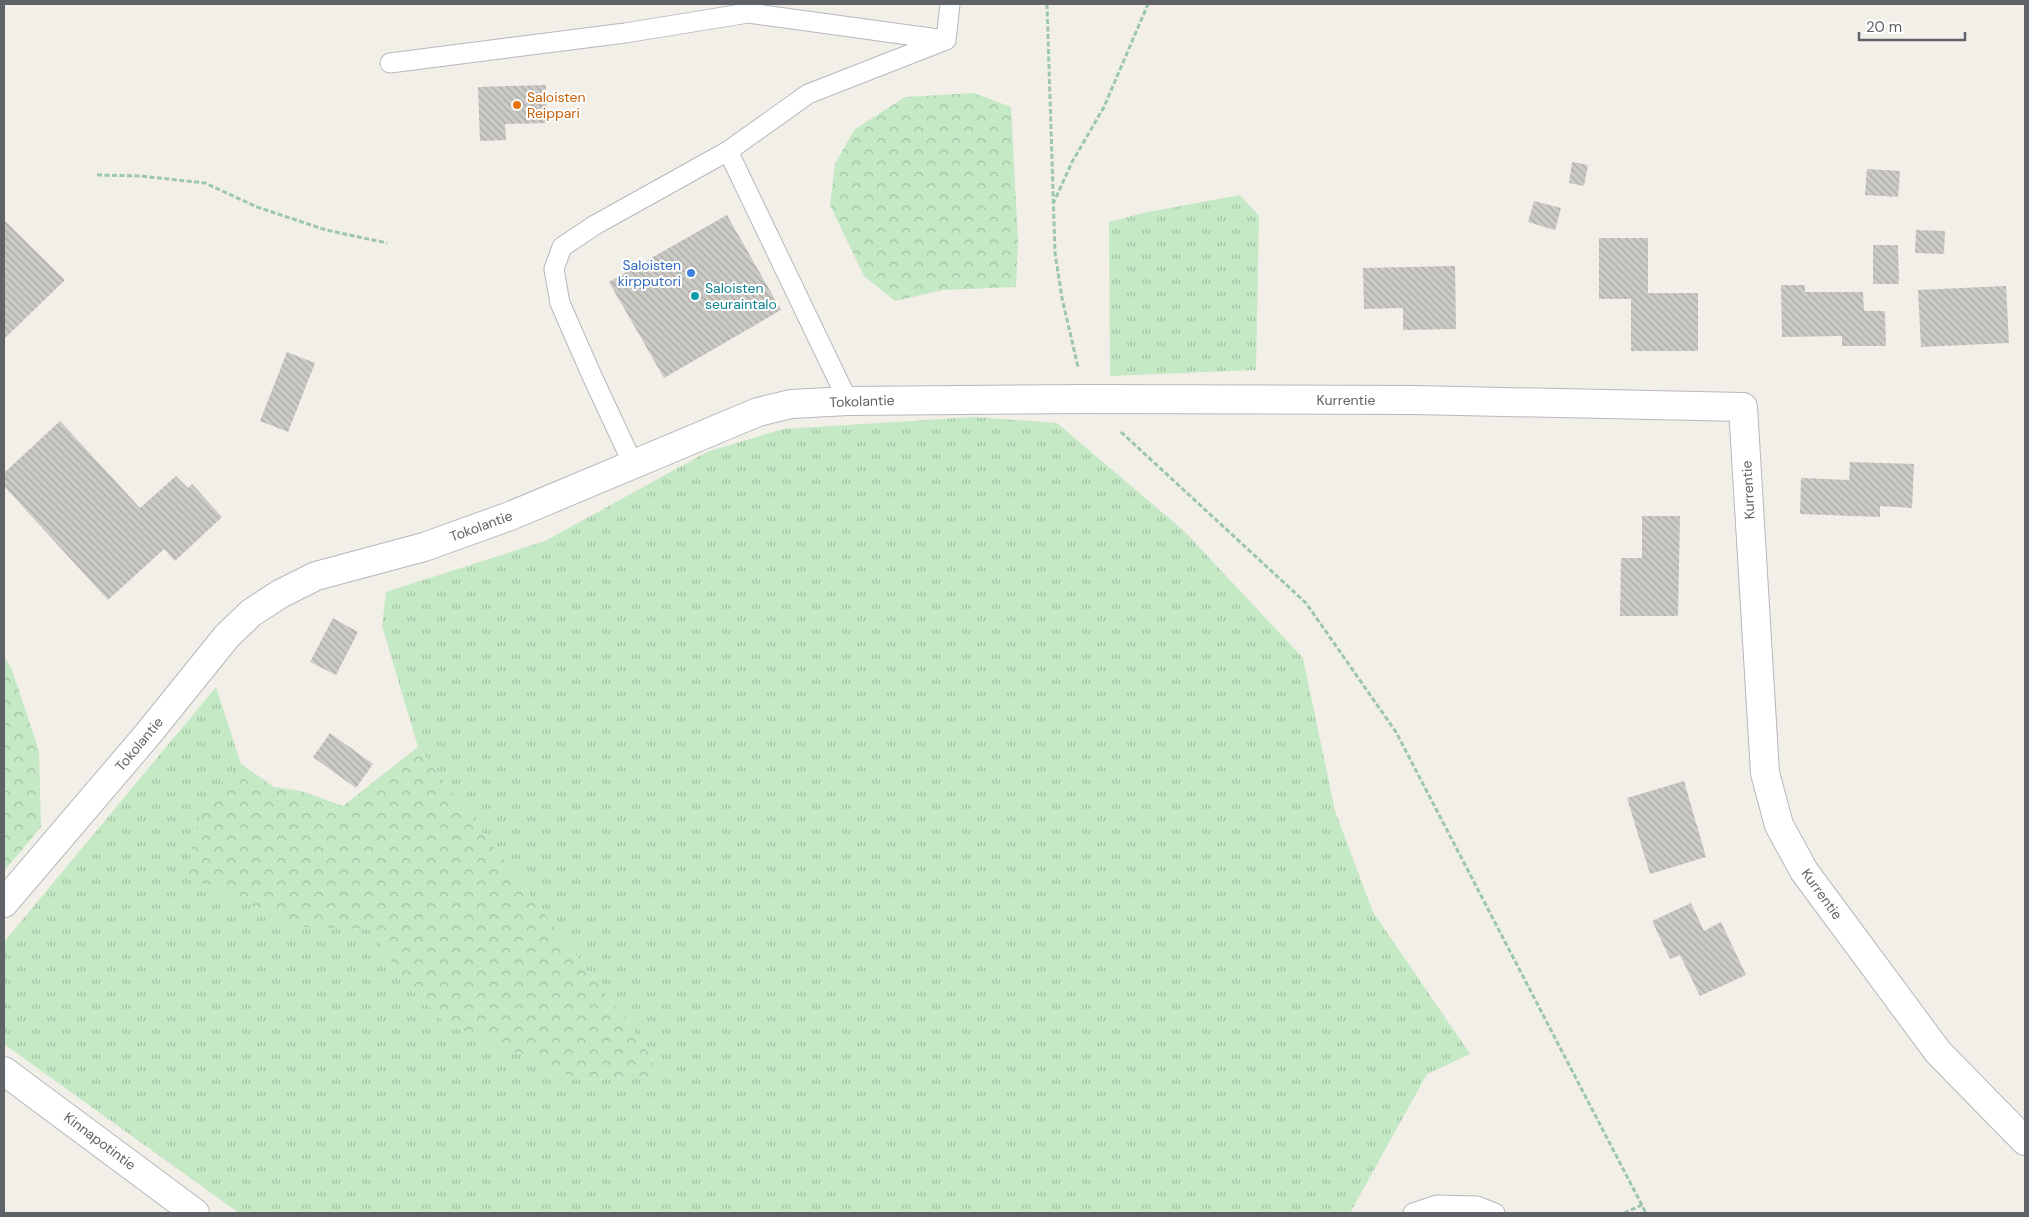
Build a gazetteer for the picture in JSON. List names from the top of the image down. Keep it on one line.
{"streets":{"street":["Kurrentie","Tokolantie","Kinnapotintie"]},"crossings":[["Kurrentie","Tokolantie"]],"places":["Saloisten Reippari","Saloisten kirpputori","Saloisten seuraintalo"],"scale_bar":"20 m"}
